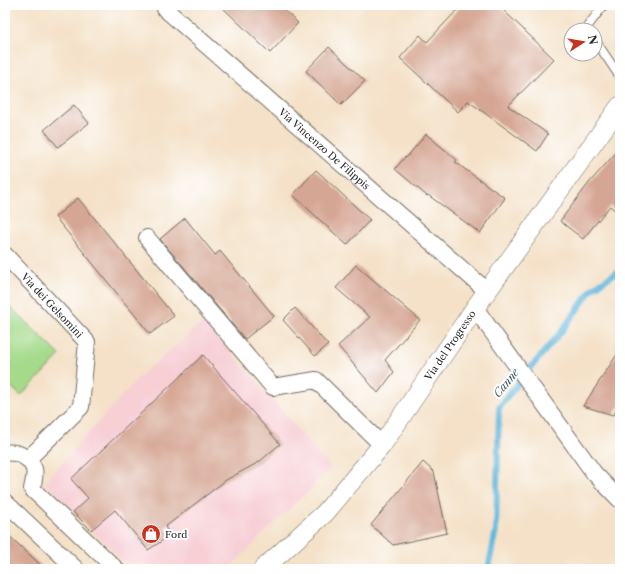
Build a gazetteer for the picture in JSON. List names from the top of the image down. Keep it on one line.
{"streets":{"street":["Via Vincenzo De Filippis","Via dei Gelsomini","Via del Progresso"]},"crossings":[["Via Vincenzo De Filippis","Via del Progresso"]],"water":["Canne"],"places":{"shop":["Ford"]},"north":"right"}
